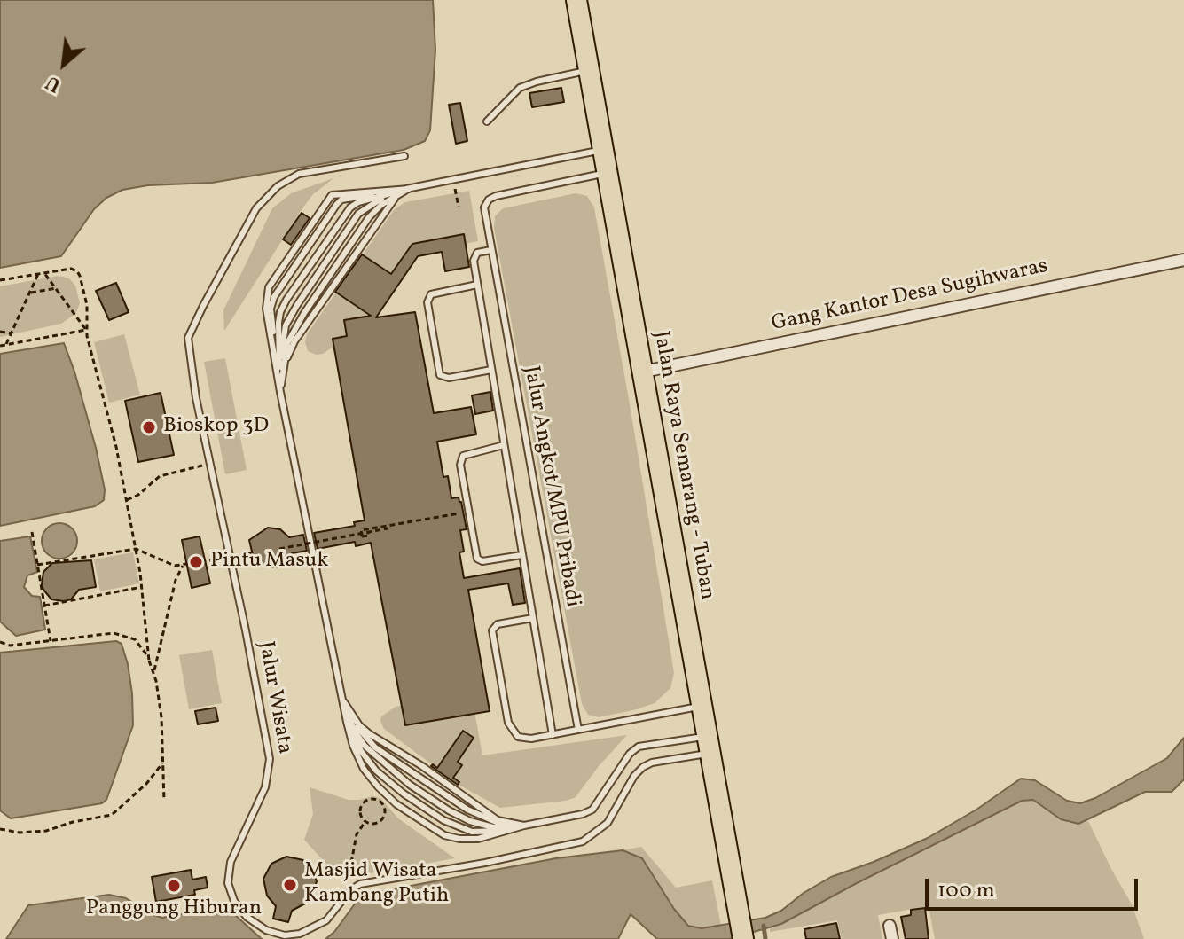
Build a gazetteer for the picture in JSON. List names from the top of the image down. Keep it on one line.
{"streets":{"highway":["Jalan Raya Semarang - Tuban"],"street":["Gang Kantor Desa Sugihwaras"],"lane":["Jalur Angkot/MPU Pribadi","Jalur Wisata"]},"crossings":[["Gang Kantor Desa Sugihwaras","Jalan Raya Semarang - Tuban"],["Jalan Raya Semarang - Tuban","Jalur Angkot/MPU Pribadi"],["Jalan Raya Semarang - Tuban","Jalur Wisata"]],"places":["Bioskop 3D","Pintu Masuk","Masjid Wisata Kambang Putih","Panggung Hiburan"],"scale_bar":"100 m","north":"bottom left"}
